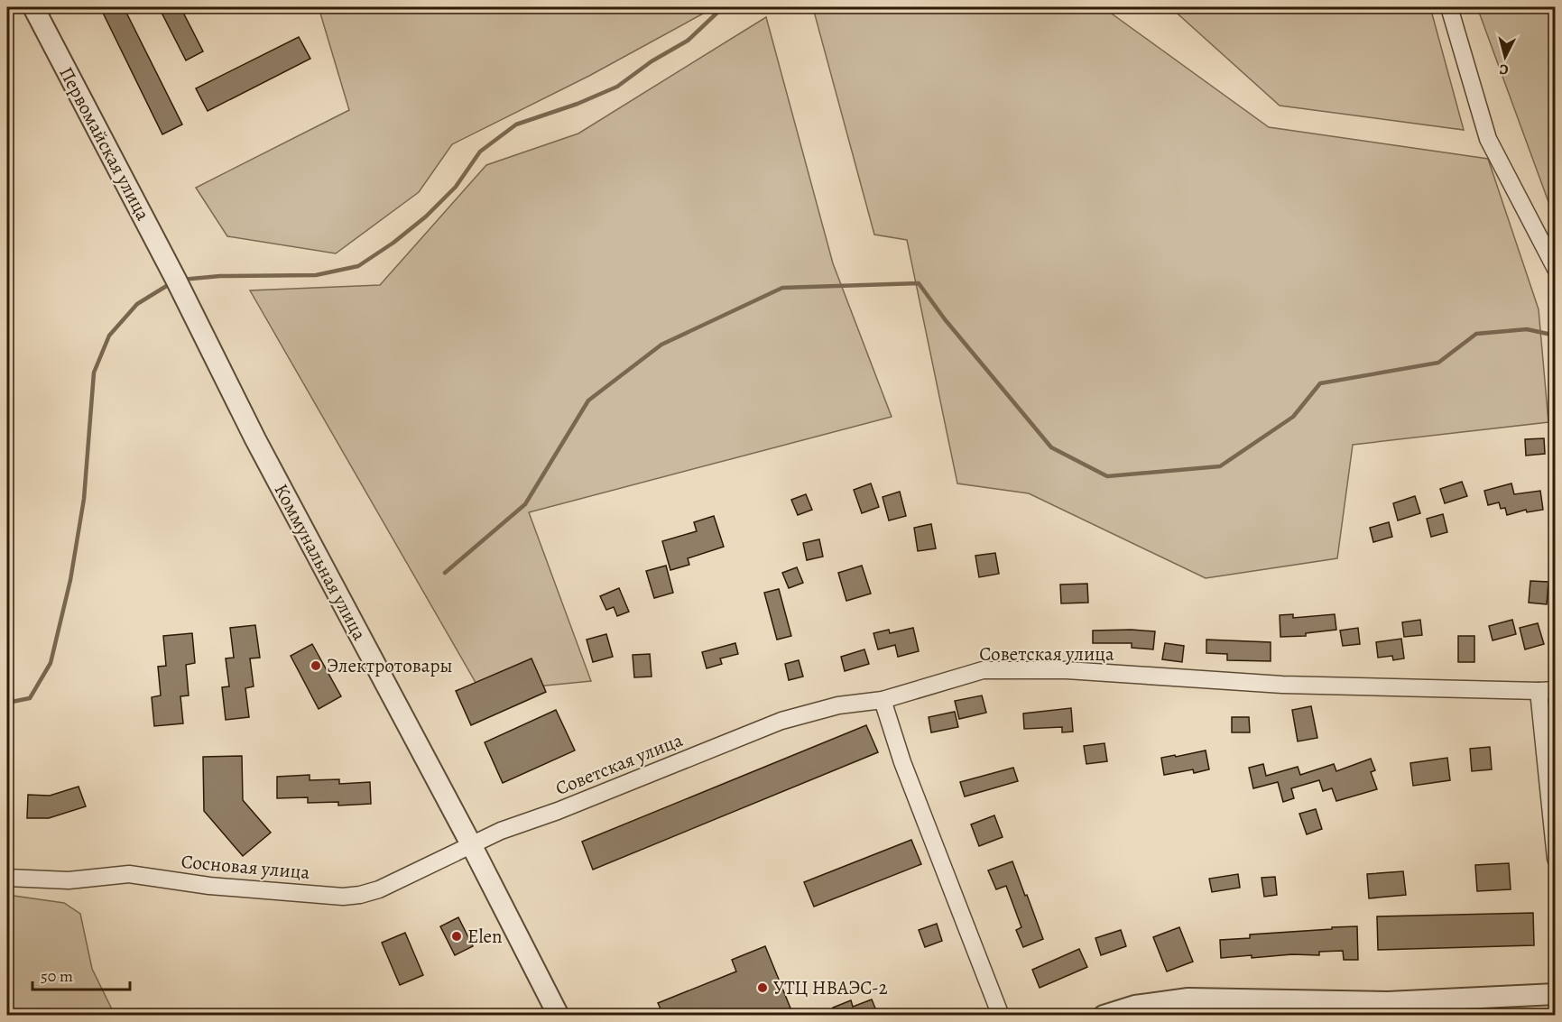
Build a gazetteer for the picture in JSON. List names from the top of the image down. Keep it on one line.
{"streets":{"street":["Первомайская улица","Коммунальная улица","Советская улица","Сосновая улица"]},"crossings":[["Первомайская улица","Коммунальная улица"],["Коммунальная улица","Советская улица"],["Коммунальная улица","Сосновая улица"],["Советская улица","Сосновая улица"]],"places":["Электротовары","Elen","УТЦ НВАЭС-2"],"scale_bar":"50 m","north":"bottom"}
